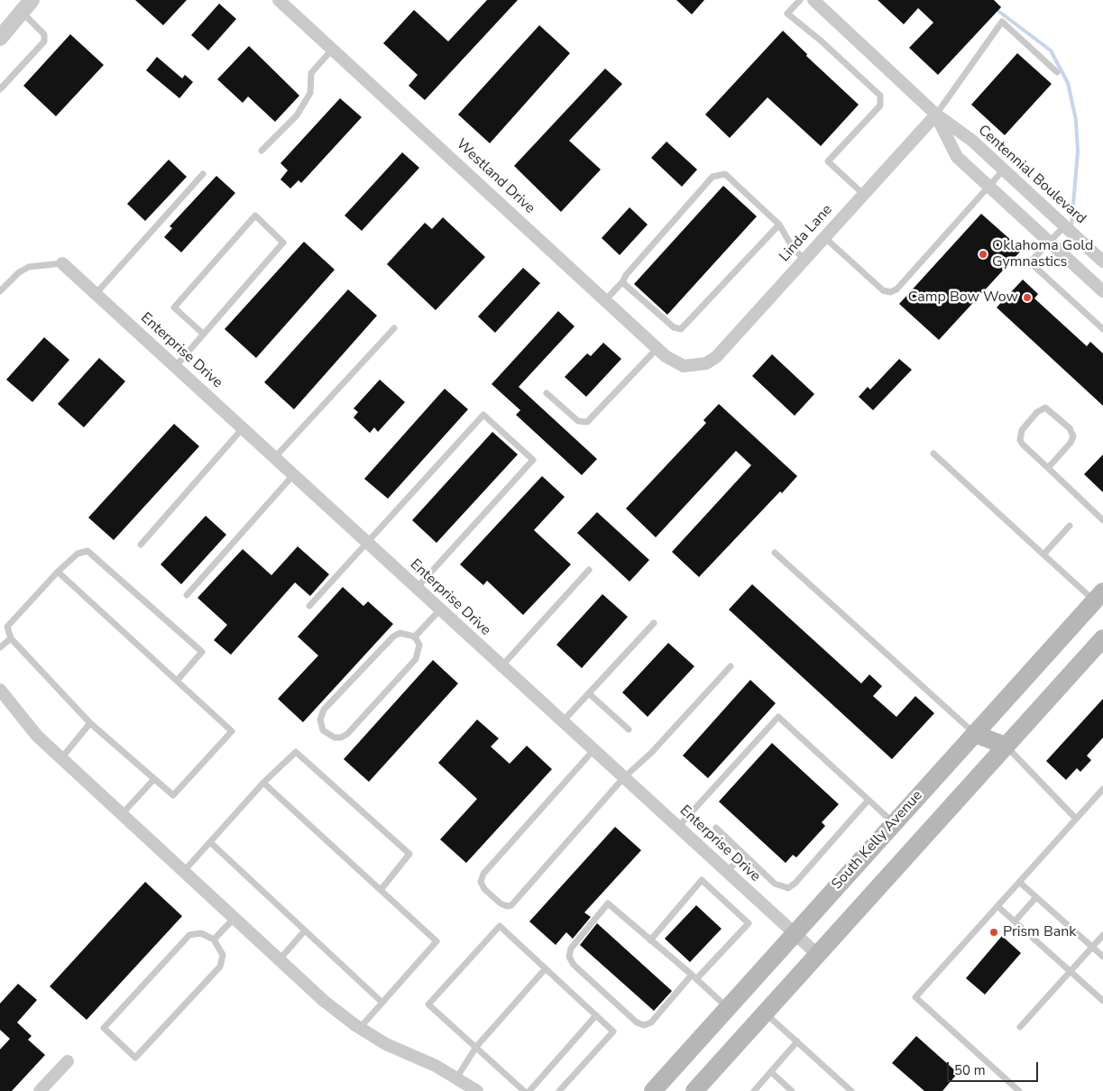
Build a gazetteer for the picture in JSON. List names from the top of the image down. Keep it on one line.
{"streets":{"main road":["South Kelly Avenue"],"street":["Centennial Boulevard","Westland Drive","Linda Lane","Enterprise Drive"]},"crossings":[["Centennial Boulevard","Linda Lane"],["Westland Drive","Linda Lane"],["Enterprise Drive","South Kelly Avenue"]],"places":["Oklahoma Gold Gymnastics","Camp Bow Wow","Prism Bank"],"scale_bar":"50 m"}
